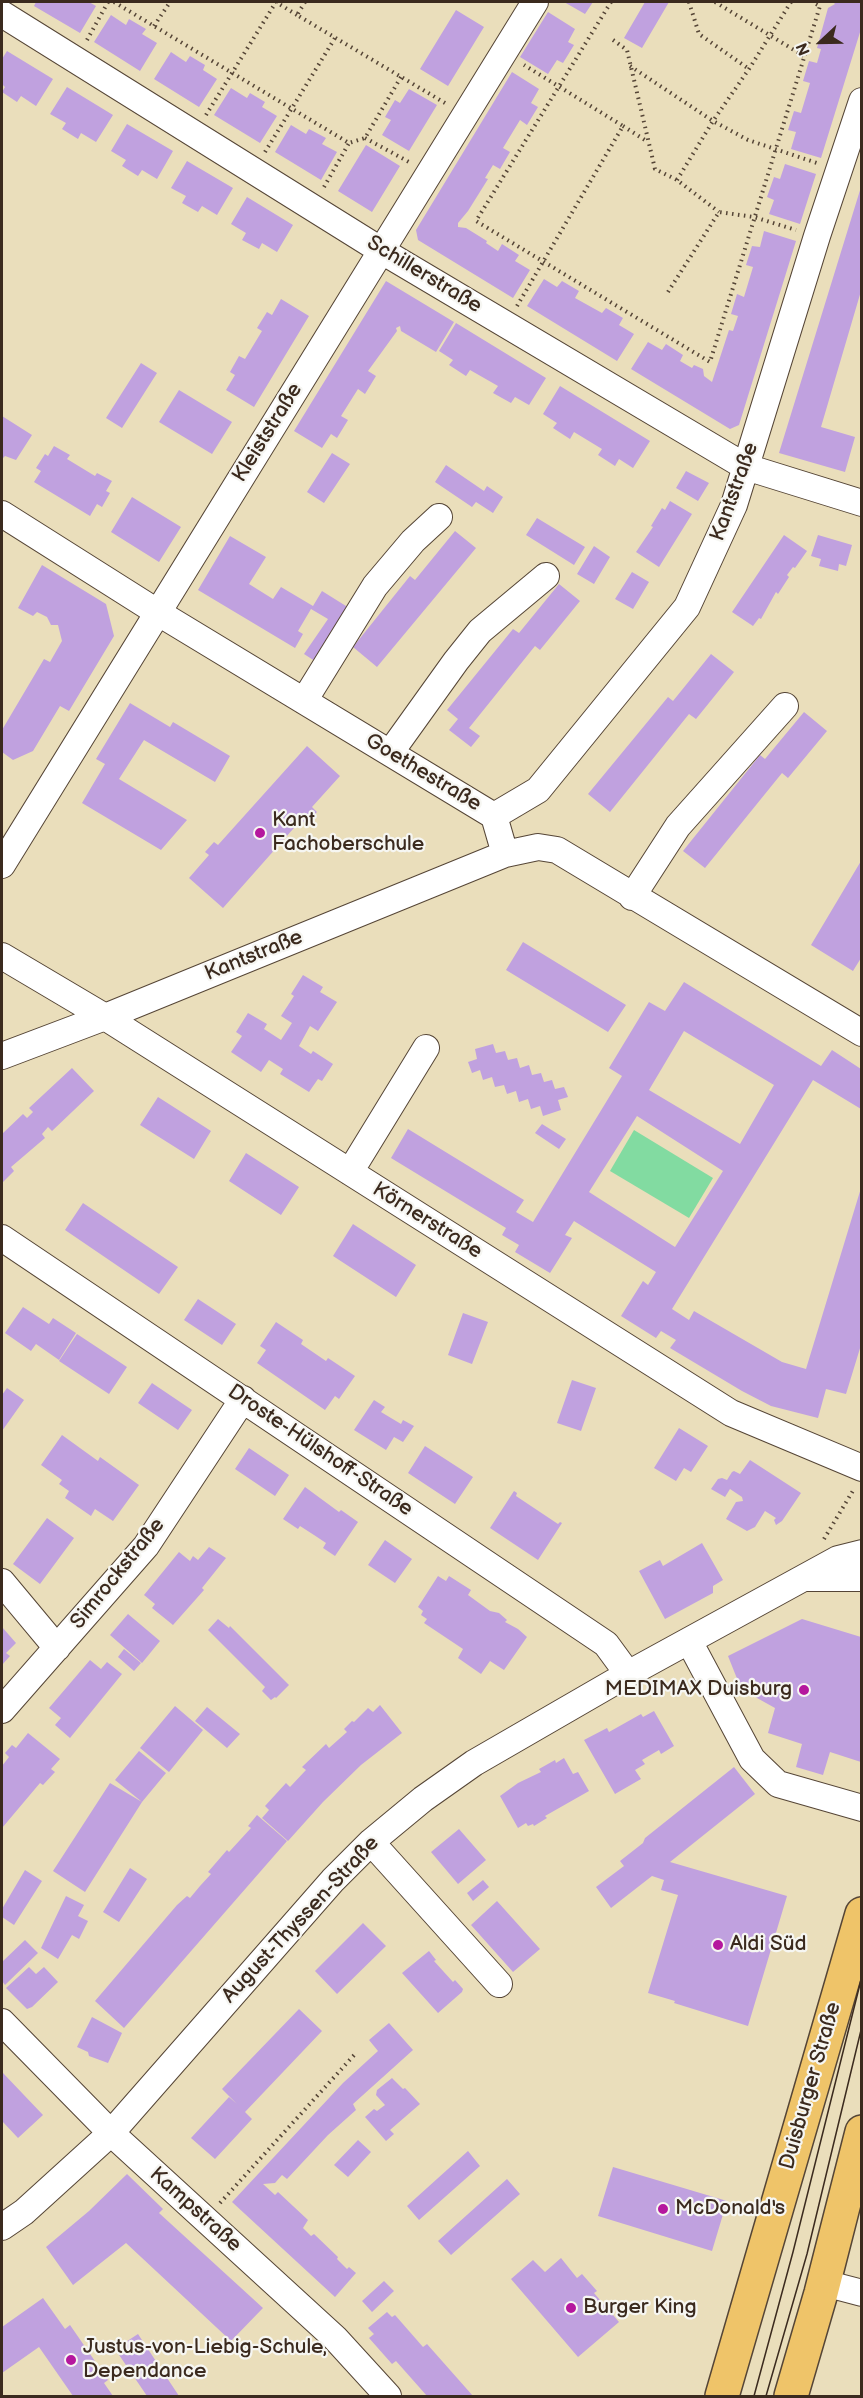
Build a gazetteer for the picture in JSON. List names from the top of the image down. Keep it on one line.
{"streets":{"main road":["Duisburger Straße"],"street":["Schillerstraße","Kleiststraße","Kantstraße","Goethestraße","Körnerstraße","Droste-Hülshoff-Straße","Simrockstraße","August-Thyssen-Straße","Kampstraße"]},"crossings":[["Schillerstraße","Kleiststraße"],["Schillerstraße","Kantstraße"],["Kleiststraße","Goethestraße"],["Kantstraße","Goethestraße"],["Kantstraße","Körnerstraße"],["Droste-Hülshoff-Straße","Simrockstraße"],["Droste-Hülshoff-Straße","August-Thyssen-Straße"],["August-Thyssen-Straße","Kampstraße"]],"places":["Kant Fachoberschule","MEDIMAX Duisburg","Aldi Süd","McDonald's","Burger King","Justus-von-Liebig-Schule, Dependance"],"north":"left"}
